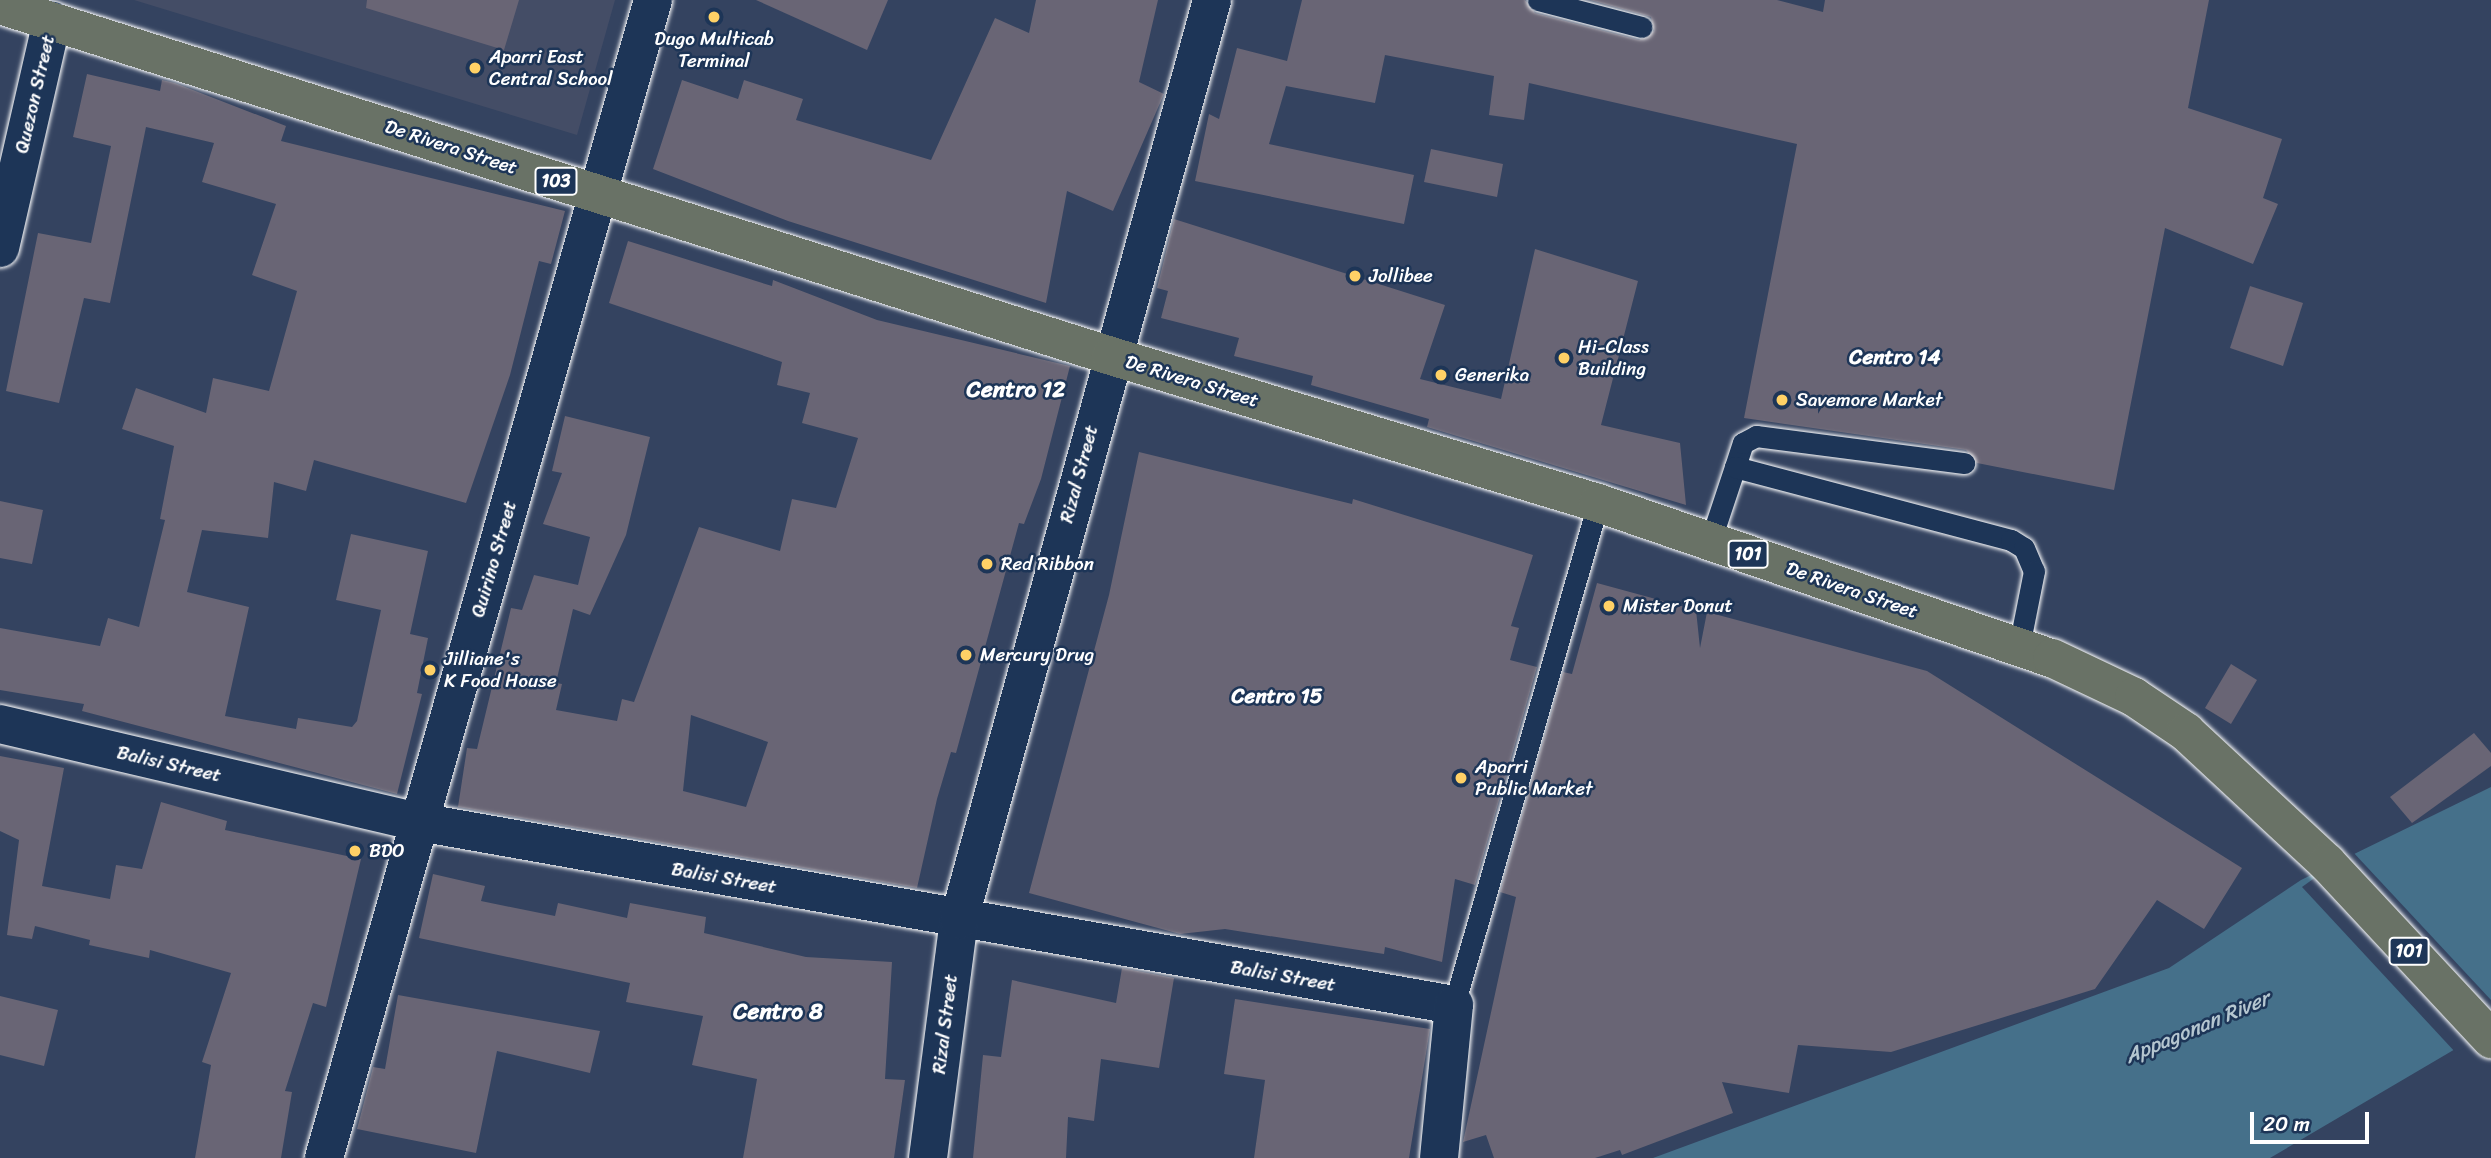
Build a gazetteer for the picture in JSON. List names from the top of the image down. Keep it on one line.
{"streets":{"main road":["De Rivera Street","103","101"],"street":["Quezon Street","Rizal Street","Quirino Street","Balisi Street"]},"crossings":[["Quezon Street","De Rivera Street"],["De Rivera Street","Rizal Street"],["De Rivera Street","Quirino Street"],["Rizal Street","Balisi Street"],["Quirino Street","Balisi Street"]],"districts":["Centro 14","Centro 12","Centro 15","Centro 8"],"water":["Appagonan River"],"places":["Dugo Multicab Terminal","Aparri East Central School","Jollibee","Hi-Class Building","Generika","Savemore Market","Red Ribbon","Mister Donut","Mercury Drug","Jilliane's K Food House","Aparri Public Market","BDO"],"scale_bar":"20 m"}
